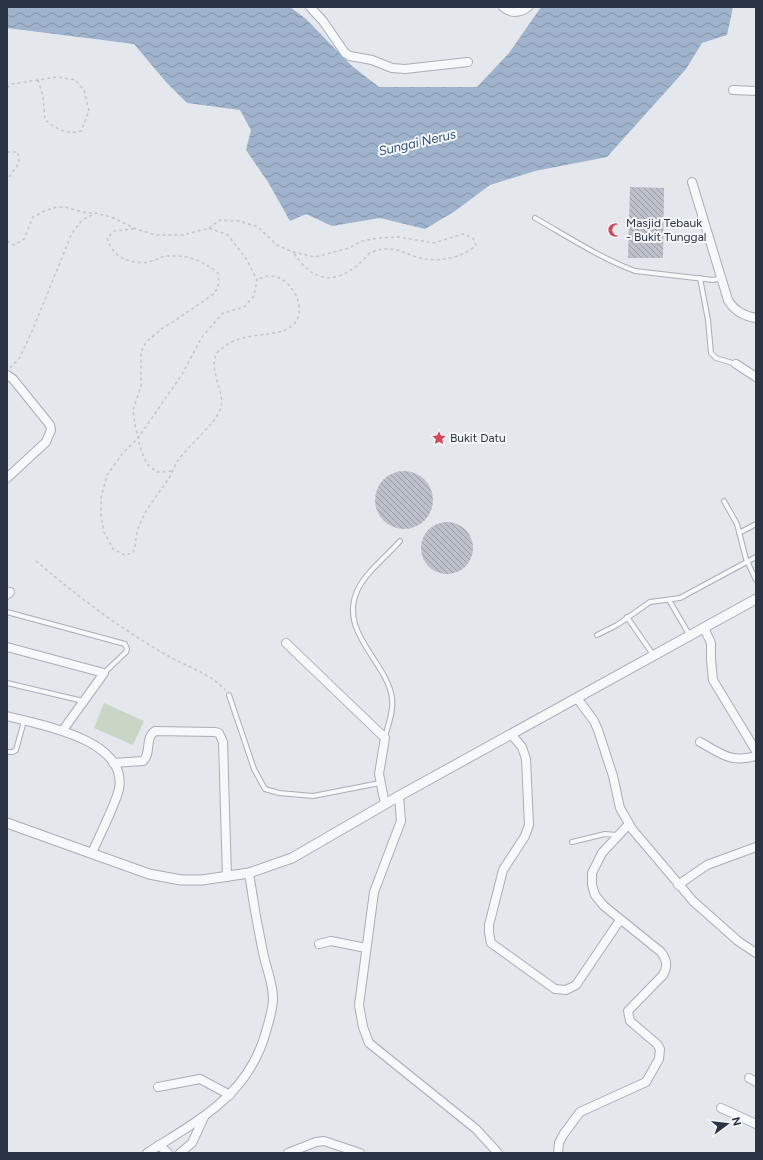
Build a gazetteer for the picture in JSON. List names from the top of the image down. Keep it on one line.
{"water":["Sungai Nerus"],"places":{"mosque":["Masjid Tebauk - Bukit Tunggal"],"place":["Bukit Datu"]},"north":"right"}
